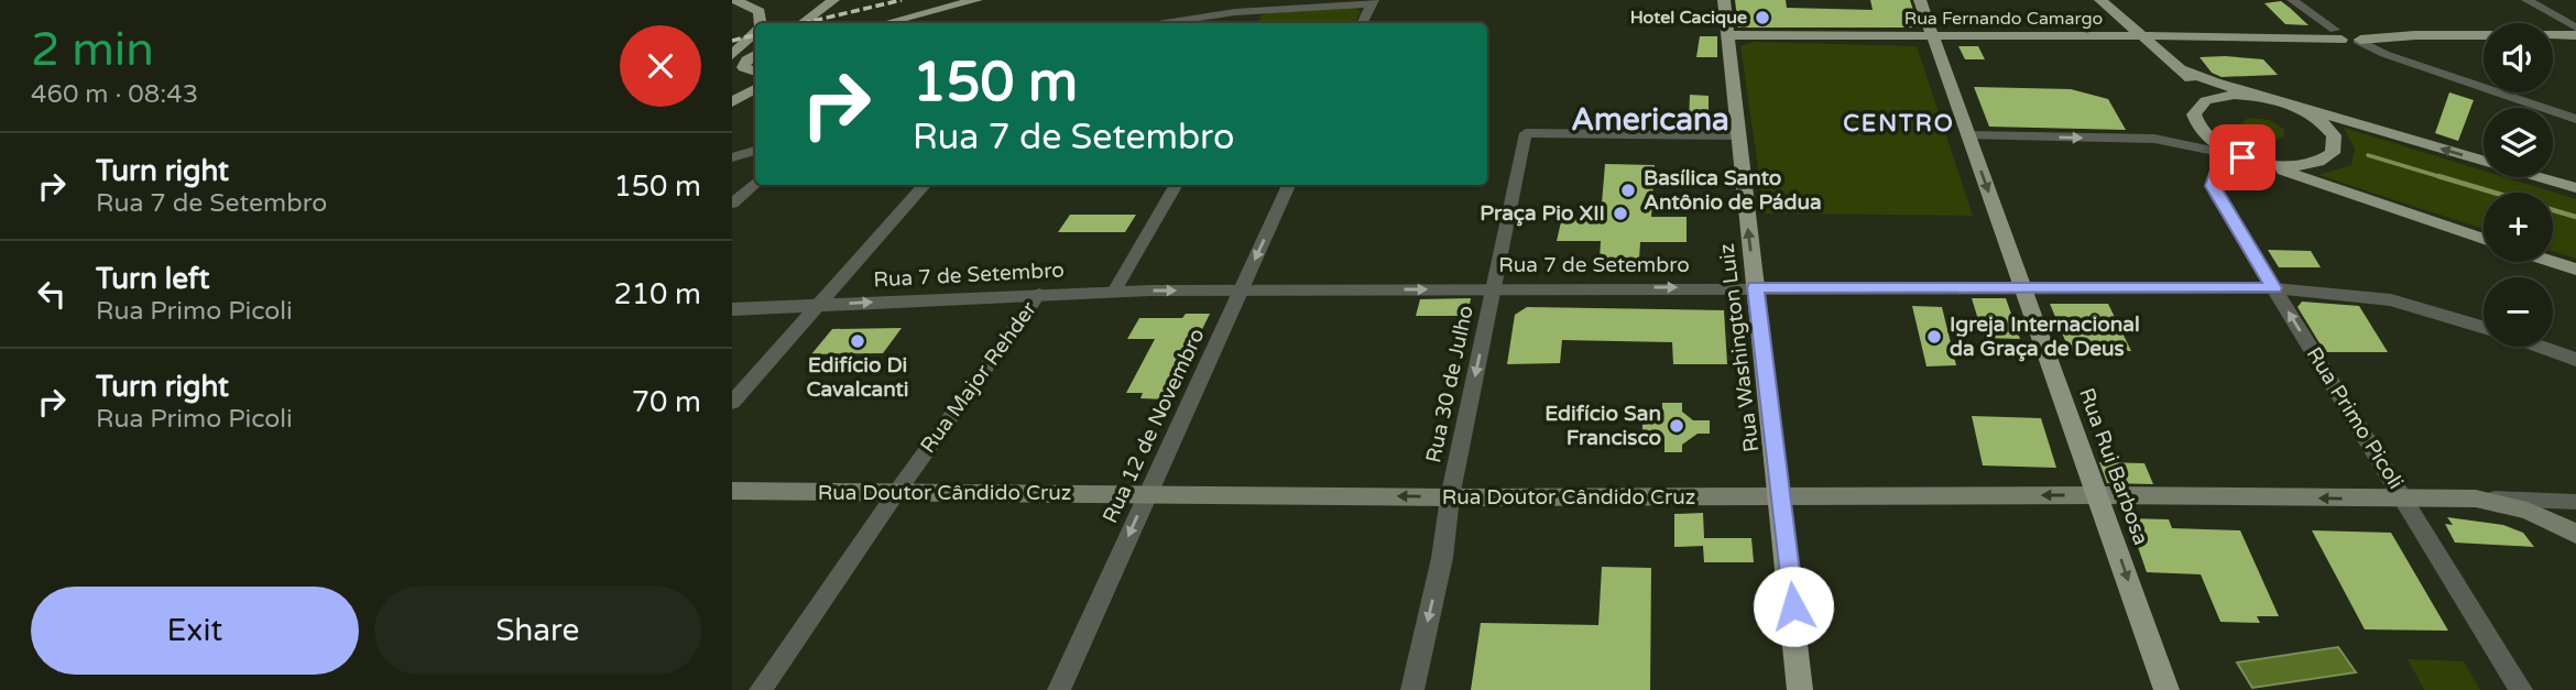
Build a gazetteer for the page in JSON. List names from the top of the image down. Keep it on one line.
{"streets":{"main road":["Rua Fernando Camargo","Rua Washington Luiz","Rua Rui Barbosa","Rua Doutor Cândido Cruz"],"street":["Rua 7 de Setembro","Rua Major Rehder","Rua 30 de Julho","Rua Primo Picoli","Rua 12 de Novembro"]},"crossings":[["Rua Fernando Camargo","Rua Washington Luiz"],["Rua Fernando Camargo","Rua Rui Barbosa"],["Rua 7 de Setembro","Rua Washington Luiz"],["Rua 7 de Setembro","Rua Major Rehder"],["Rua 7 de Setembro","Rua 30 de Julho"],["Rua 7 de Setembro","Rua Primo Picoli"],["Rua 7 de Setembro","Rua 12 de Novembro"],["Rua 7 de Setembro","Rua Rui Barbosa"],["Rua Washington Luiz","Rua 30 de Julho"],["Rua Washington Luiz","Rua Doutor Cândido Cruz"],["Rua Major Rehder","Rua Doutor Cândido Cruz"],["Rua 30 de Julho","Rua Doutor Cândido Cruz"],["Rua Primo Picoli","Rua Doutor Cândido Cruz"],["Rua 12 de Novembro","Rua Doutor Cândido Cruz"],["Rua Rui Barbosa","Rua Doutor Cândido Cruz"]],"one_way":["Rua 7 de Setembro","Rua 30 de Julho","Rua Primo Picoli","Rua 12 de Novembro","Rua Rui Barbosa","Rua Doutor Cândido Cruz"],"districts":["Americana","CENTRO"],"places":["Hotel Cacique","Basílica Santo Antônio de Pádua","Praça Pio XII","Igreja Internacional da Graça de Deus","Edifício Di Cavalcanti","Edifício San Francisco"],"page":{"heading":["2 min","460 m · 08:43"],"map_buttons":["+","−"],"turn":["150 m","Rua 7 de Setembro"],"list":[{"name":"Turn right","note":"Rua 7 de Setembro","value":"150 m"},{"name":"Turn left","note":"Rua Primo Picoli","value":"210 m"},{"name":"Turn right","note":"Rua Primo Picoli","value":"70 m"}],"buttons":["Exit","Share"]}}
